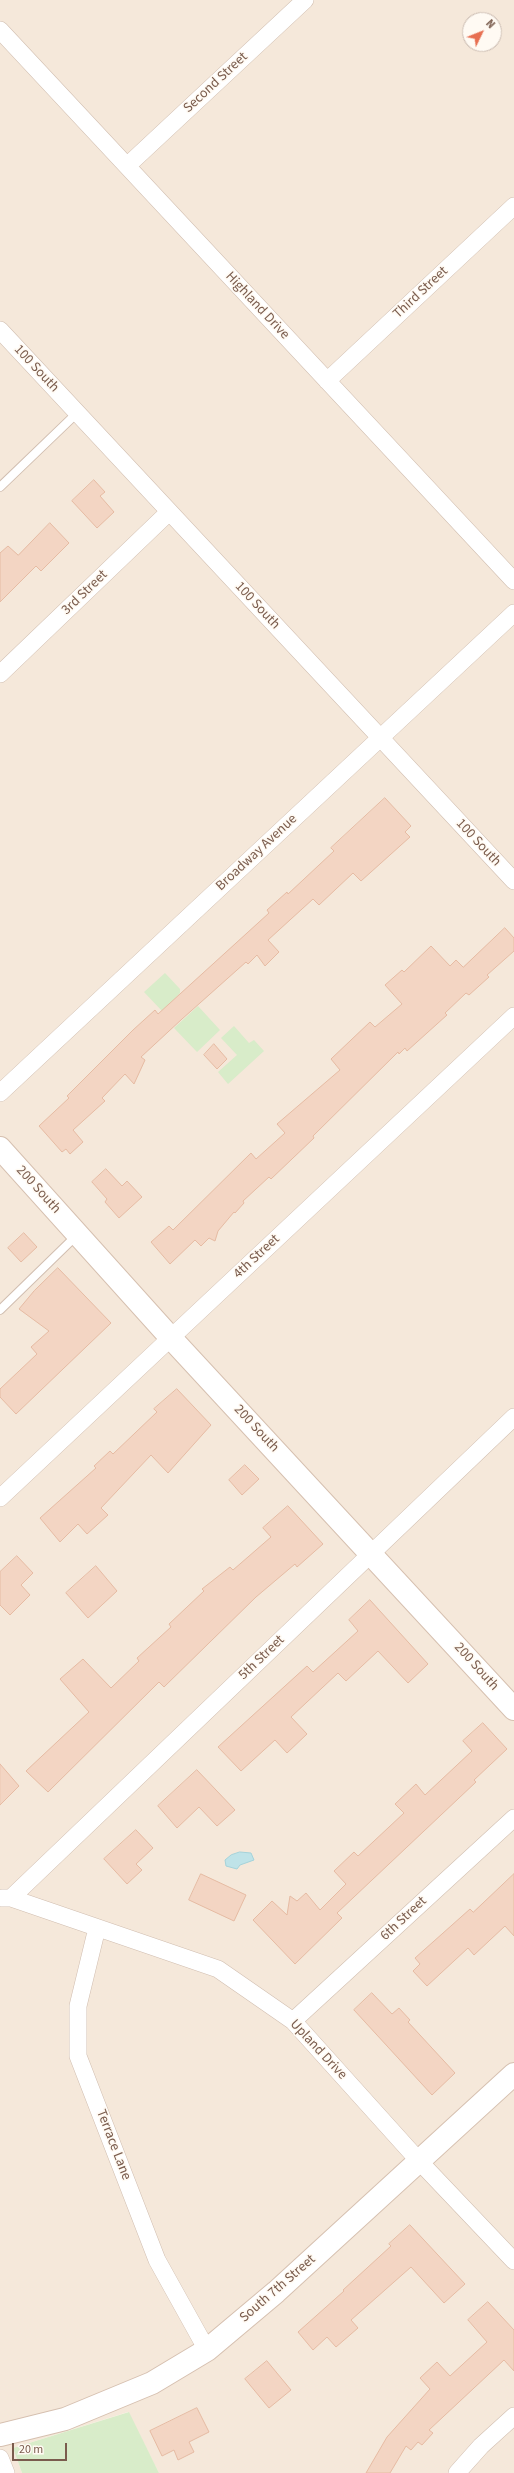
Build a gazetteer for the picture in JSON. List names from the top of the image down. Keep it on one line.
{"streets":{"street":["Second Street","Third Street","Highland Drive","100 South","3rd Street","Broadway Avenue","200 South","4th Street","5th Street","6th Street","Upland Drive","Terrace Lane","South 7th Street"]},"crossings":[["Second Street","Highland Drive"],["Third Street","Highland Drive"],["100 South","3rd Street"],["100 South","Broadway Avenue"],["200 South","4th Street"],["200 South","5th Street"],["5th Street","Upland Drive"],["6th Street","Upland Drive"],["Upland Drive","Terrace Lane"],["Upland Drive","South 7th Street"],["Terrace Lane","South 7th Street"]],"scale_bar":"20 m","north":"top right"}
